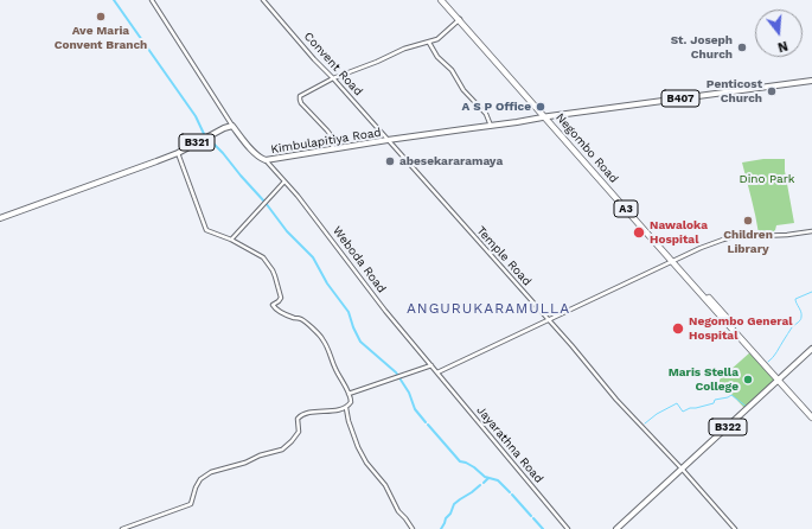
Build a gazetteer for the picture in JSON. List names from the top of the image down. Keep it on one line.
{"streets":{"highway":["Negombo Road","A3"],"main road":["B407","Kimbulapitiya Road","B321","B322"],"street":["Convent Road","Temple Road","Weboda Road","Jayarathna Road"]},"crossings":[["Convent Road","Kimbulapitiya Road"],["Convent Road","Temple Road"],["B407","Kimbulapitiya Road"],["B407","Negombo Road"],["Kimbulapitiya Road","B321"],["Kimbulapitiya Road","Negombo Road"],["Kimbulapitiya Road","Temple Road"],["Kimbulapitiya Road","Weboda Road"],["Negombo Road","B322"],["Temple Road","B322"],["Weboda Road","Jayarathna Road"]],"districts":["ANGURUKARAMULLA"],"parks":["Dino Park"],"places":["Ave Maria Convent Branch","St. Joseph Church","Penticost Church","A S P Office","abesekararamaya","Children Library","Nawaloka Hospital","Negombo General Hospital","Maris Stella College"],"north":"bottom"}
